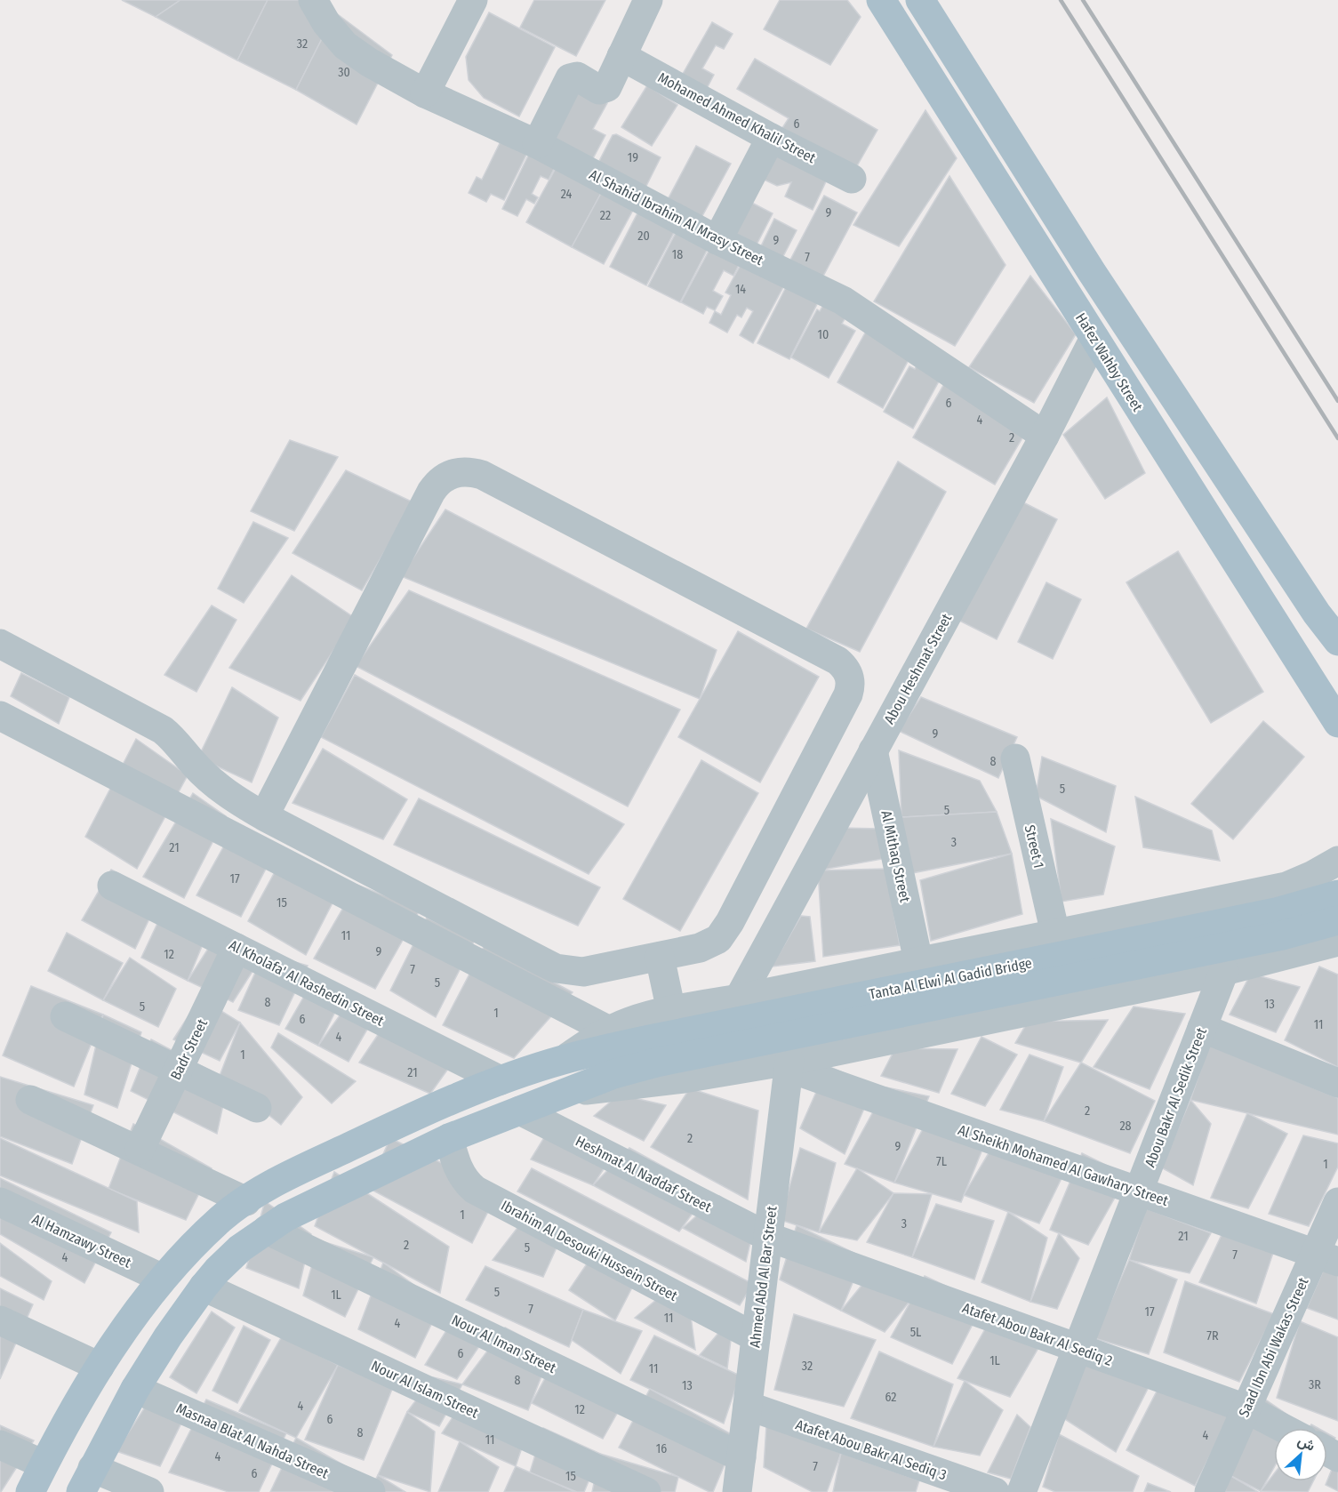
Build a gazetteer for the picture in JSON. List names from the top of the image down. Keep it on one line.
{"streets":{"main road":["Hafez Wahby Street","Tanta Al Elwi Al Gadid Bridge"],"street":["Mohamed Ahmed Khalil Street","Al Shahid Ibrahim Al Mrasy Street","Abou Heshmat Street","Street 1","Al Mithaq Street","Al Kholafa' Al Rashedin Street","Badr Street","Abou Bakr Al Sedik Street","Al Sheikh Mohamed Al Gawhary Street","Heshmat Al Naddaf Street","Al Hamzawy Street","Ibrahim Al Desouki Hussein Street","Ahmed Abd Al Bar Street","Atafet Abou Bakr Al Sediq 2","Nour Al Iman Street","Saad Ibn Abi Wakas Street","Nour Al Islam Street","Masnaa Blat Al Nahda Street","Atafet Abou Bakr Al Sediq 3"]},"crossings":[["Al Shahid Ibrahim Al Mrasy Street","Abou Heshmat Street"],["Hafez Wahby Street","Abou Heshmat Street"],["Abou Heshmat Street","Al Mithaq Street"],["Tanta Al Elwi Al Gadid Bridge","Al Kholafa' Al Rashedin Street"],["Tanta Al Elwi Al Gadid Bridge","Al Sheikh Mohamed Al Gawhary Street"],["Tanta Al Elwi Al Gadid Bridge","Heshmat Al Naddaf Street"],["Tanta Al Elwi Al Gadid Bridge","Al Hamzawy Street"],["Tanta Al Elwi Al Gadid Bridge","Ibrahim Al Desouki Hussein Street"],["Tanta Al Elwi Al Gadid Bridge","Ahmed Abd Al Bar Street"],["Tanta Al Elwi Al Gadid Bridge","Nour Al Iman Street"],["Tanta Al Elwi Al Gadid Bridge","Nour Al Islam Street"],["Tanta Al Elwi Al Gadid Bridge","Masnaa Blat Al Nahda Street"],["Al Kholafa' Al Rashedin Street","Badr Street"],["Abou Bakr Al Sedik Street","Al Sheikh Mohamed Al Gawhary Street"],["Abou Bakr Al Sedik Street","Atafet Abou Bakr Al Sediq 2"],["Al Sheikh Mohamed Al Gawhary Street","Ahmed Abd Al Bar Street"],["Al Sheikh Mohamed Al Gawhary Street","Saad Ibn Abi Wakas Street"],["Heshmat Al Naddaf Street","Ahmed Abd Al Bar Street"],["Heshmat Al Naddaf Street","Atafet Abou Bakr Al Sediq 2"],["Ibrahim Al Desouki Hussein Street","Ahmed Abd Al Bar Street"],["Ahmed Abd Al Bar Street","Atafet Abou Bakr Al Sediq 2"],["Ahmed Abd Al Bar Street","Nour Al Iman Street"],["Ahmed Abd Al Bar Street","Atafet Abou Bakr Al Sediq 3"],["Atafet Abou Bakr Al Sediq 2","Saad Ibn Abi Wakas Street"]],"house_numbers":["32","30","6","19","24","9","22","20","9","18","7","14","10","6","4","2","9","8","5","5","3","21","17","15","11","9","12","7","5","8","13","5","1","6","11","4","1","21","2","28","2","9","7L","1","1","3","21","2","5","7","4","5","1L","7","17","11","4","5L","7R","6","1L","32","11","8","3R","13","62","4","12","6","8","4","11","16","4","7","6","15"],"north":"top right"}
